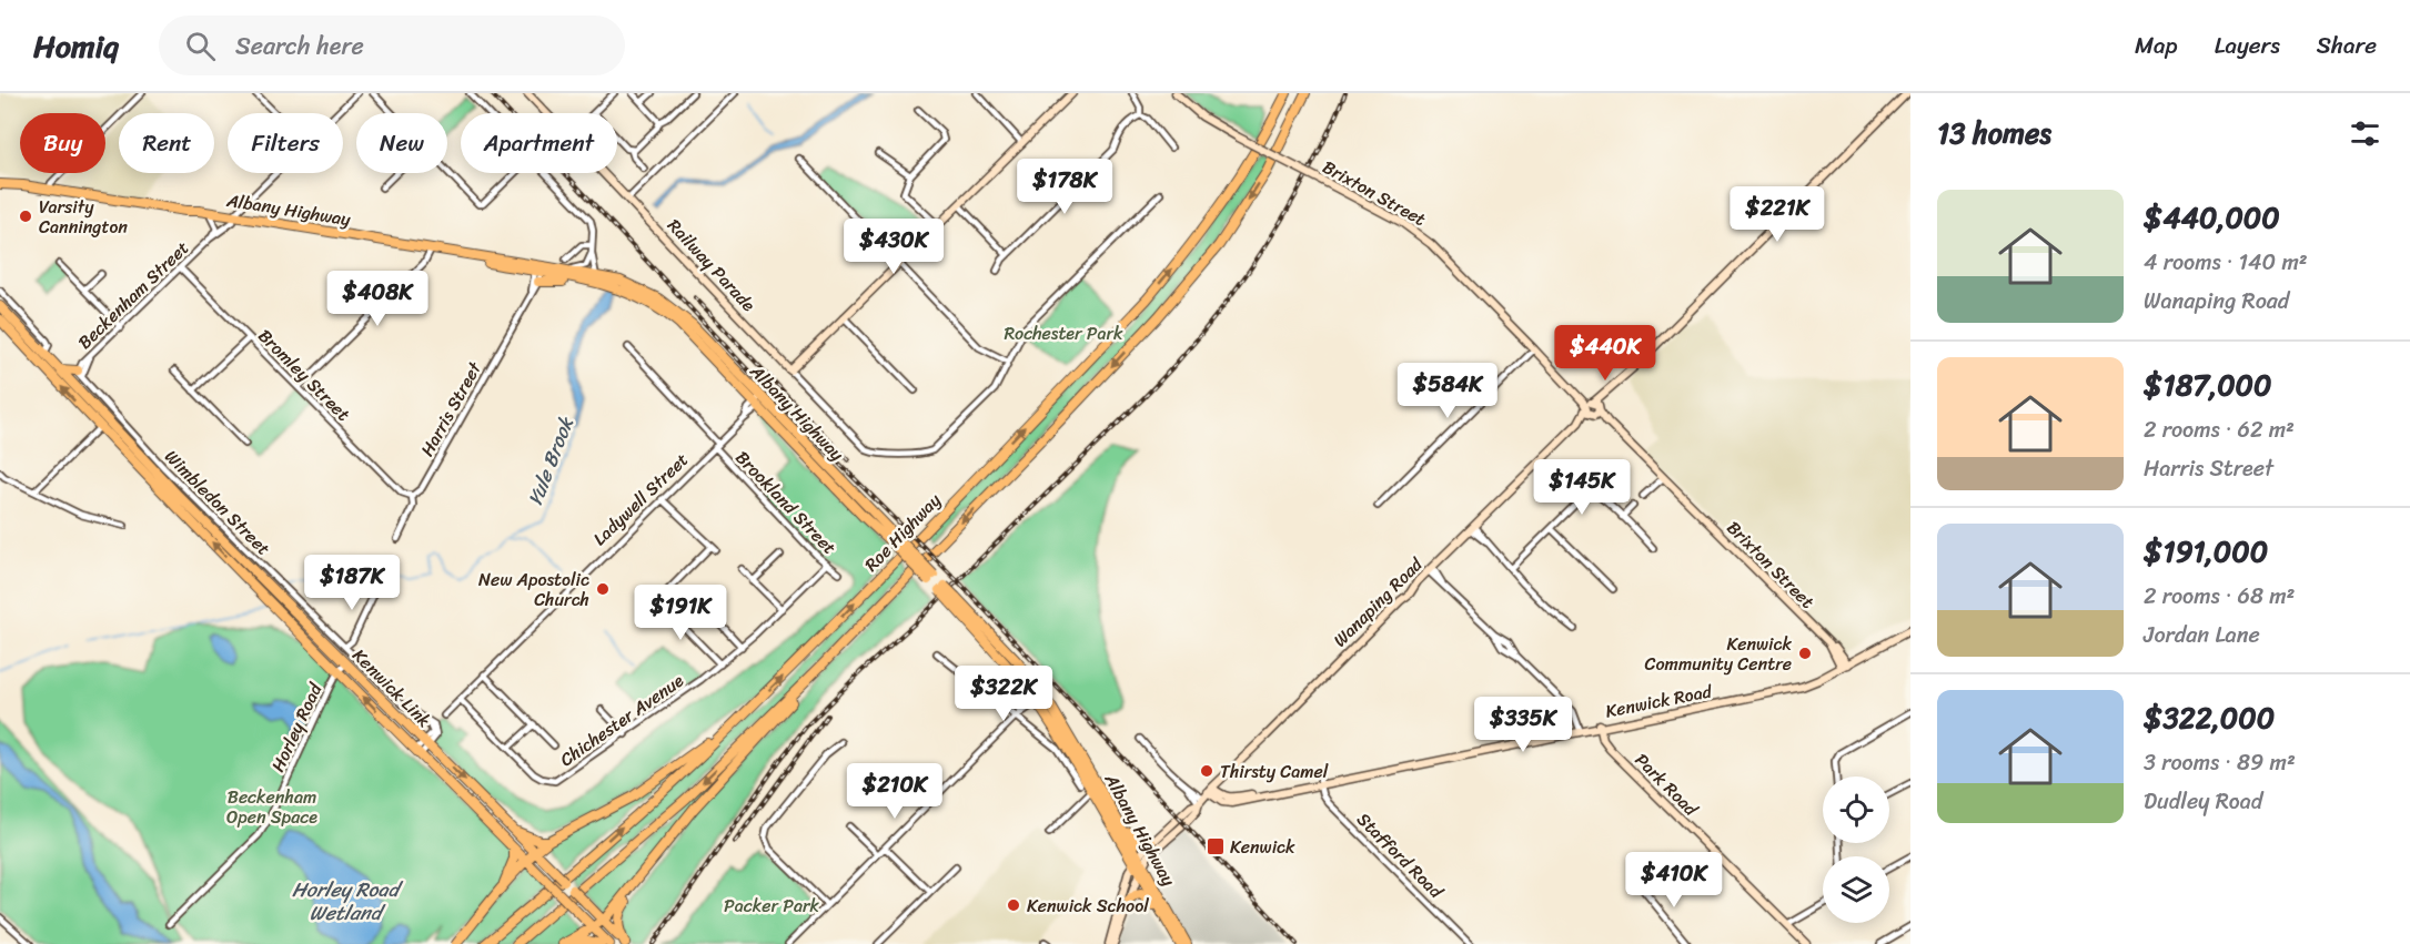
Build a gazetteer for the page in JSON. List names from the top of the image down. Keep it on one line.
{"streets":{"highway":["Albany Highway","Roe Highway","Kenwick Link"],"main road":["Brixton Street","Railway Parade","Wanaping Road","Kenwick Road","Park Road"],"street":["Beckenham Street","Bromley Street","Harris Street","Ladywell Street","Wimbledon Street","Brookland Street","Chichester Avenue","Horley Road","Stafford Road"]},"crossings":[["Brixton Street","Wanaping Road"],["Brixton Street","Kenwick Road"],["Albany Highway","Beckenham Street"],["Albany Highway","Harris Street"],["Albany Highway","Ladywell Street"],["Albany Highway","Wanaping Road"],["Beckenham Street","Bromley Street"],["Beckenham Street","Wimbledon Street"],["Bromley Street","Harris Street"],["Ladywell Street","Brookland Street"],["Ladywell Street","Chichester Avenue"],["Wimbledon Street","Kenwick Link"],["Brookland Street","Chichester Avenue"],["Wanaping Road","Kenwick Road"],["Kenwick Link","Horley Road"],["Kenwick Road","Park Road"],["Kenwick Road","Stafford Road"]],"water":["Yule Brook","Horley Road Wetland"],"parks":["Rochester Park","Beckenham Open Space","Packer Park"],"places":{"other":["Varsity Cannington","New Apostolic Church","Kenwick Community Centre","Thirsty Camel","Kenwick School"],"transit":["Kenwick"]},"page":{"header":"Homiq","search":"Search here","nav":["Map","Layers","Share"],"heading":"13 homes","chip":["Buy","Rent","Filters","New","Apartment"],"price":["$178K","$221K","$430K","$408K","$440K","$584K","$145K","$187K","$191K","$322K","$335K","$210K","$410K"],"list":[{"name":"$440,000","note":"4 rooms · 140 m² · Wanaping Road"},{"name":"$187,000","note":"2 rooms · 62 m² · Harris Street"},{"name":"$191,000","note":"2 rooms · 68 m² · Jordan Lane"},{"name":"$322,000","note":"3 rooms · 89 m² · Dudley Road"}]}}
